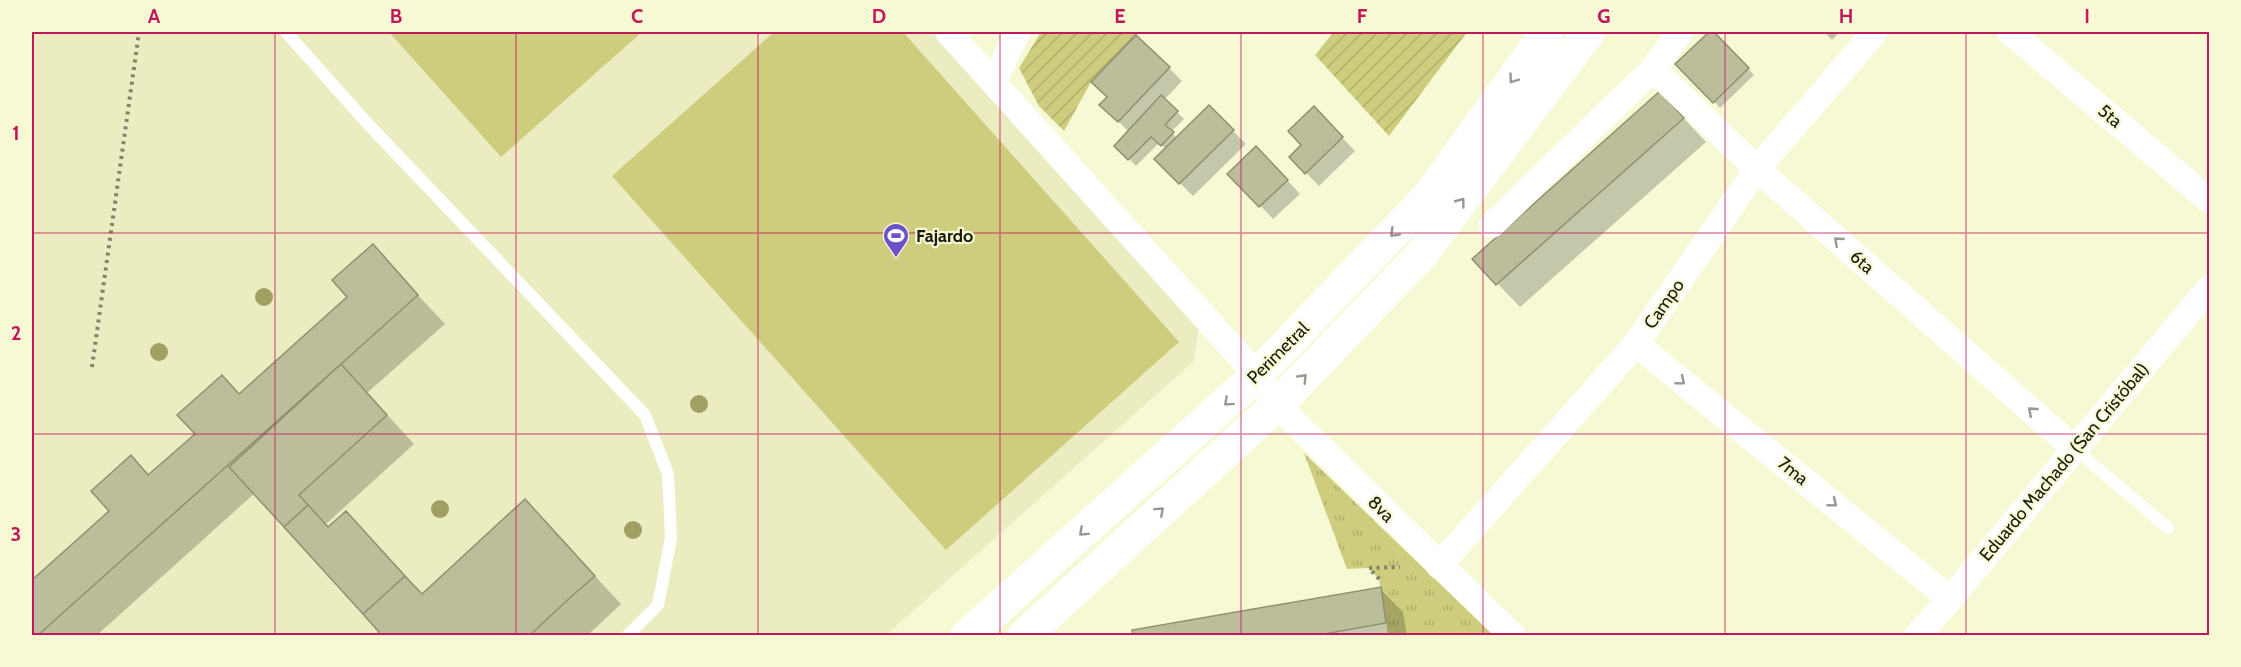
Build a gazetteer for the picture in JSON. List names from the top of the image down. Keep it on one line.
{"streets":{"main road":["Perimetral"],"street":["5ta","6ta","Campo","Eduardo Machado (San Cristóbal)","7ma","8va"]},"crossings":[["6ta","Campo"],["6ta","Eduardo Machado (San Cristóbal)"],["Campo","7ma"],["Campo","8va"],["Perimetral","8va"],["Eduardo Machado (San Cristóbal)","7ma"]],"one_way":["6ta","7ma"],"places":{"sports":["Fajardo"]},"grid":{"columns":["A","B","C","D","E","F","G","H","I"],"rows":["1","2","3"]}}
